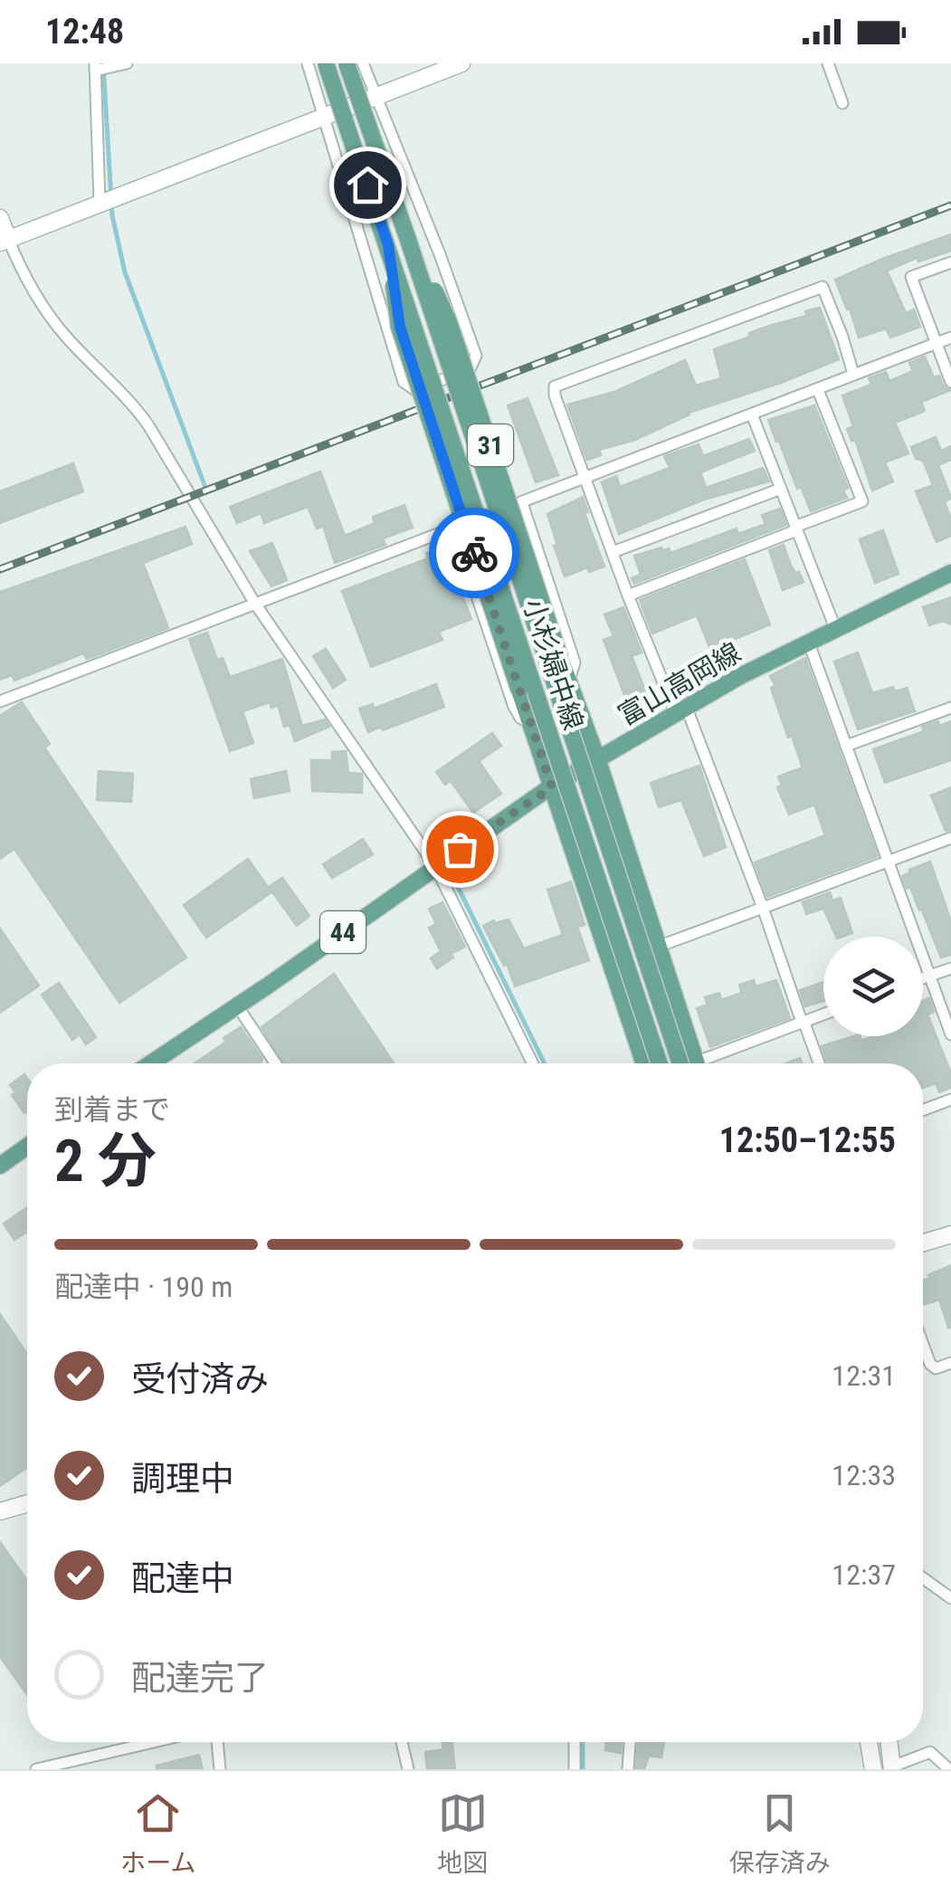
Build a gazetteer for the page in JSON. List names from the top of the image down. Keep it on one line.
{"streets":{"main road":["31","小杉婦中線","富山高岡線","44"]},"crossings":[["31","小杉婦中線"],["31","富山高岡線"]],"page":{"status":"12:48","heading":["2 分","到着まで","12:50–12:55"],"bar":"配達中 · 190 m","list":[["受付済み","12:31"],["調理中","12:33"],["配達中","12:37"],"配達完了"],"tabs":["ホーム","地図","保存済み"]}}
